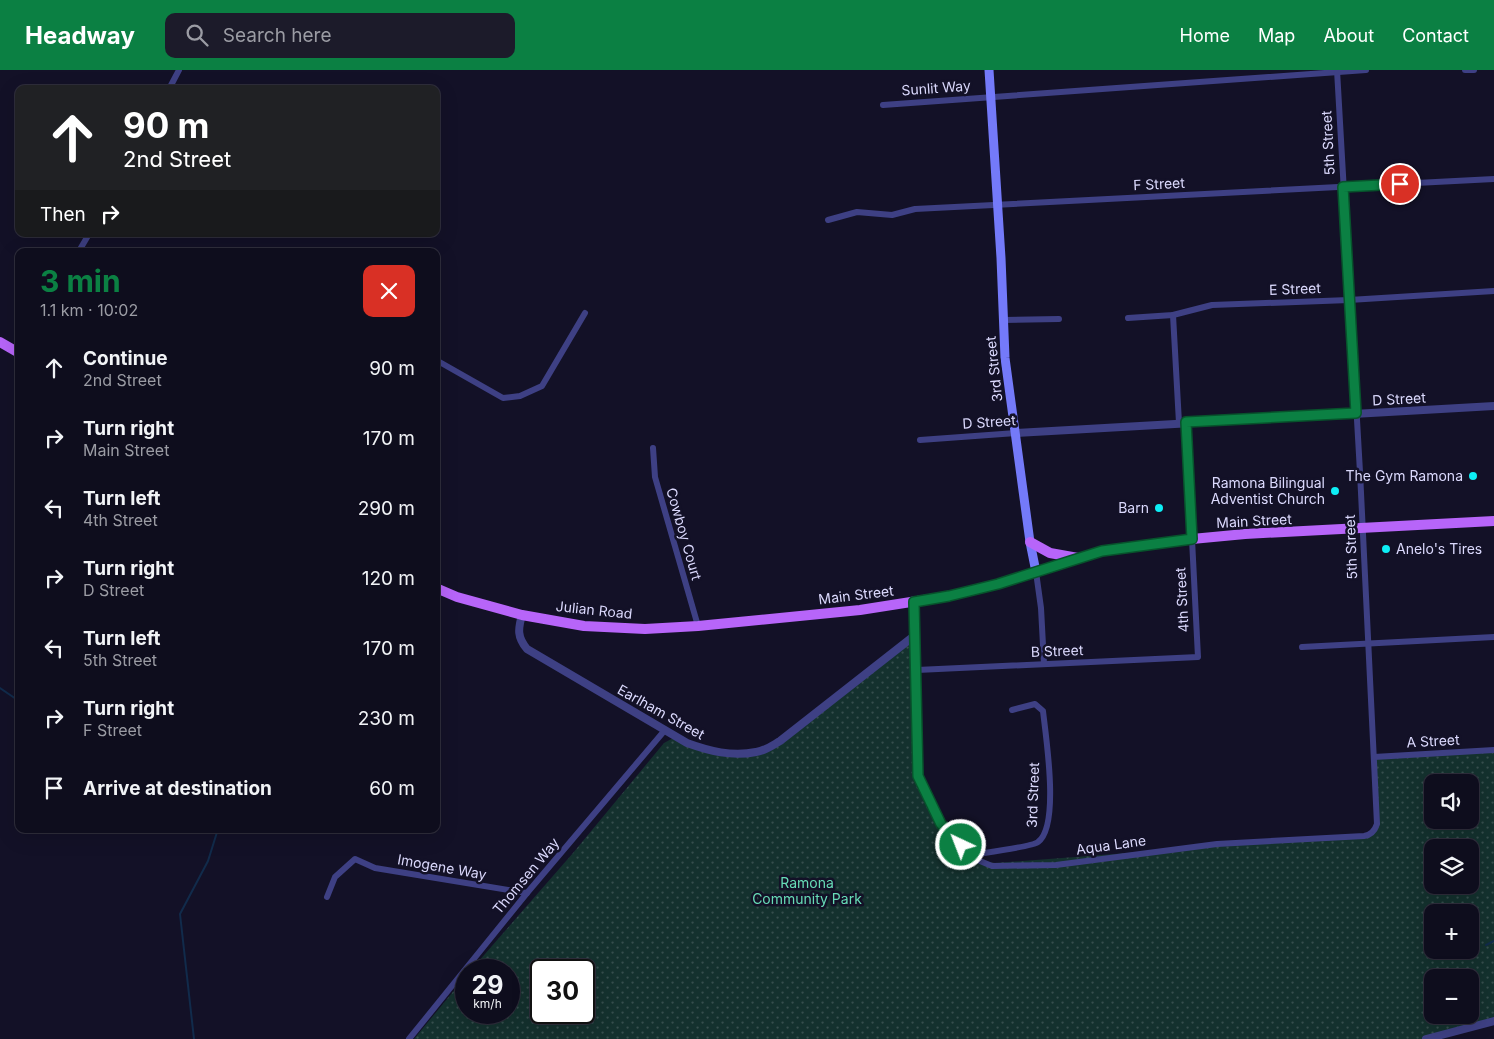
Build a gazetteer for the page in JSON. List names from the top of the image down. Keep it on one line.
{"streets":{"main road":["3rd Street","Main Street","Julian Road"],"street":["Sunlit Way","5th Street","F Street","E Street","D Street","Cowboy Court","4th Street","B Street","Earlham Street","A Street","Aqua Lane","Imogene Way","Thomsen Way"]},"crossings":[["Sunlit Way","5th Street"],["Sunlit Way","3rd Street"],["5th Street","F Street"],["5th Street","E Street"],["5th Street","D Street"],["5th Street","Main Street"],["5th Street","A Street"],["5th Street","Aqua Lane"],["F Street","3rd Street"],["E Street","4th Street"],["3rd Street","D Street"],["3rd Street","Main Street"],["3rd Street","B Street"],["3rd Street","Aqua Lane"],["D Street","4th Street"],["Main Street","4th Street"],["Main Street","Julian Road"],["Cowboy Court","Julian Road"],["4th Street","B Street"],["Julian Road","Earlham Street"],["B Street","Aqua Lane"],["Earlham Street","Aqua Lane"],["Earlham Street","Thomsen Way"],["Imogene Way","Thomsen Way"]],"parks":["Ramona Community Park"],"places":["The Gym Ramona","Ramona Bilingual Adventist Church","Barn","Anelo's Tires"],"page":{"header":"Headway","search":"Search here","nav":["Home","Map","About","Contact"],"turn":["90 m","2nd Street"],"then":"Then","heading":["3 min","1.1 km · 10:02"],"list":[{"name":"Continue","note":"2nd Street","value":"90 m"},{"name":"Turn right","note":"Main Street","value":"170 m"},{"name":"Turn left","note":"4th Street","value":"290 m"},{"name":"Turn right","note":"D Street","value":"120 m"},{"name":"Turn left","note":"5th Street","value":"170 m"},{"name":"Turn right","note":"F Street","value":"230 m"},{"name":"Arrive at destination","value":"60 m"}],"map_buttons":["+","−"],"speed":"29 km/h","limit":"30"}}
